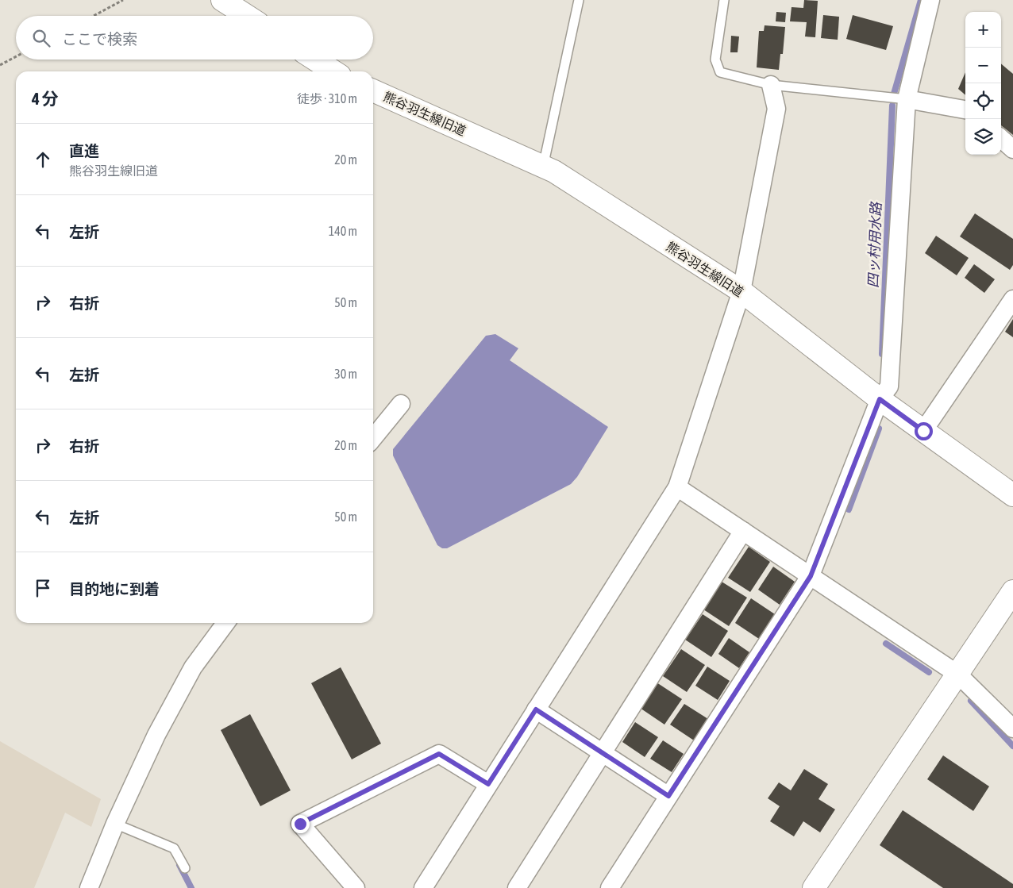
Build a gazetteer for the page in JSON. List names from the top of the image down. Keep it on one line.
{"streets":{"street":["熊谷羽生線旧道"]},"water":["四ッ村用水路"],"page":{"map_buttons":["+","−"],"search":"ここで検索","heading":["4 分","徒歩 · 310 m"],"list":[["直進","熊谷羽生線旧道","20 m"],["左折","140 m"],["右折","50 m"],["左折","30 m"],["右折","20 m"],["左折","50 m"],"目的地に到着"]}}
